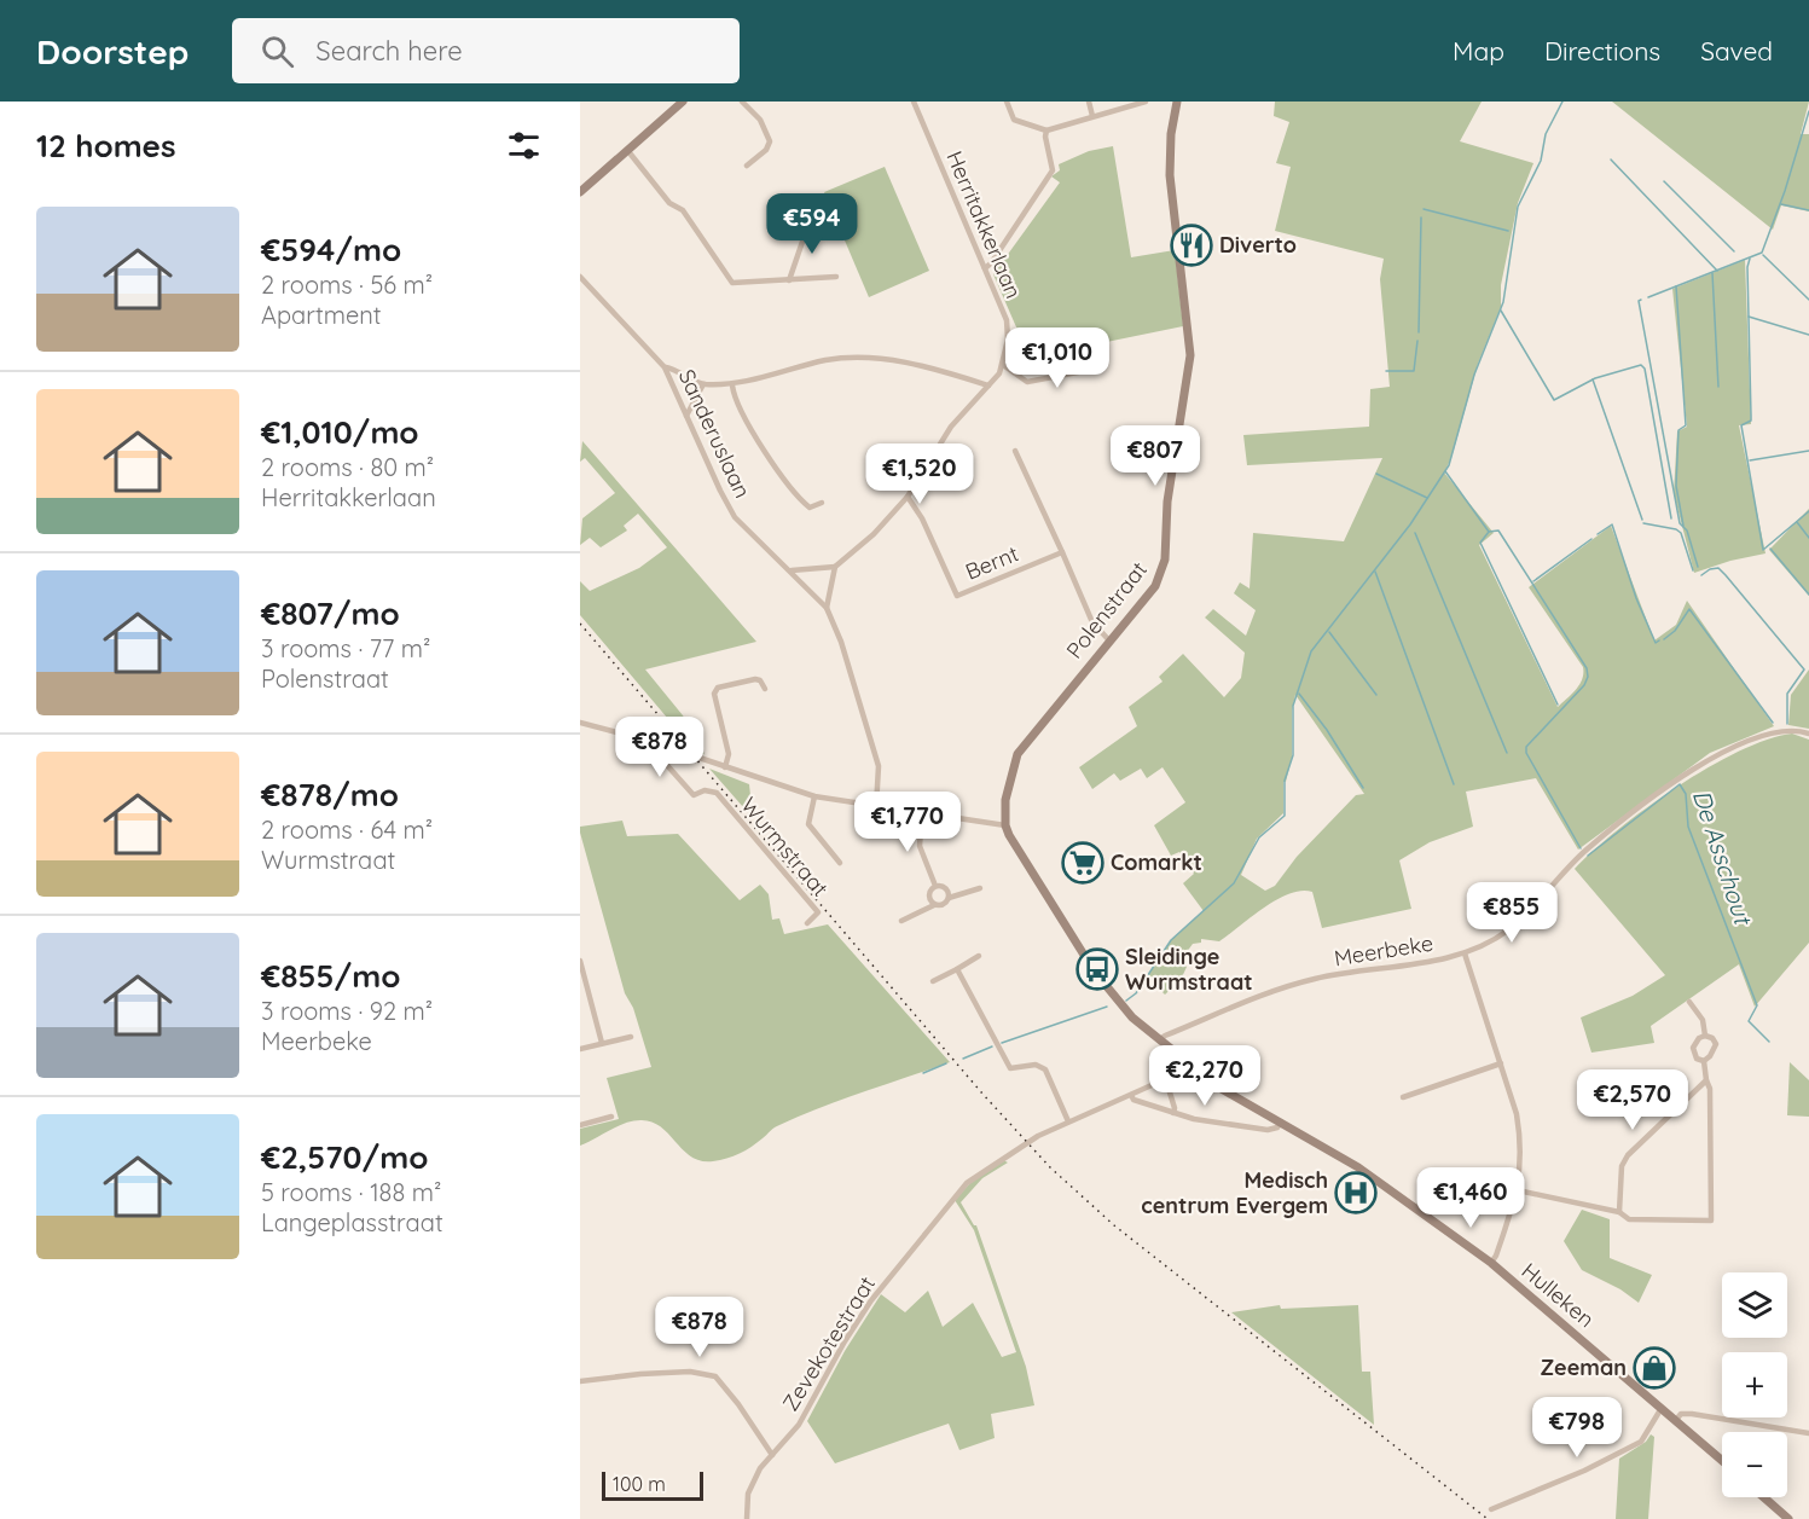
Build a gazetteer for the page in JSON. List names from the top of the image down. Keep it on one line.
{"streets":{"main road":["Polenstraat","Hulleken"],"street":["Herritakkerlaan","Sanderuslaan","Bernt","Wurmstraat","Meerbeke","Zevekotestraat"]},"crossings":[["Herritakkerlaan","Bernt"],["Sanderuslaan","Wurmstraat"],["Polenstraat","Wurmstraat"],["Polenstraat","Hulleken"],["Wurmstraat","Hulleken"],["Meerbeke","Hulleken"]],"water":["De Asschout"],"places":{"restaurant":["Diverto"],"supermarket":["Comarkt"],"bus stop":["Sleidinge Wurmstraat"],"hospital":["Medisch centrum Evergem"],"shop":["Zeeman"]},"scale_bar":"100 m","page":{"header":"Doorstep","search":"Search here","nav":["Map","Directions","Saved"],"heading":"12 homes","list":[{"name":"€594/mo","note":"2 rooms · 56 m² · Apartment"},{"name":"€1,010/mo","note":"2 rooms · 80 m² · Herritakkerlaan"},{"name":"€807/mo","note":"3 rooms · 77 m² · Polenstraat"},{"name":"€878/mo","note":"2 rooms · 64 m² · Wurmstraat"},{"name":"€855/mo","note":"3 rooms · 92 m² · Meerbeke"},{"name":"€2,570/mo","note":"5 rooms · 188 m² · Langeplasstraat"}],"price":["€594","€1,010","€807","€1,520","€878","€1,770","€855","€2,270","€2,570","€1,460","€878","€798"],"map_buttons":["+","−"],"scale":"100 m"}}
